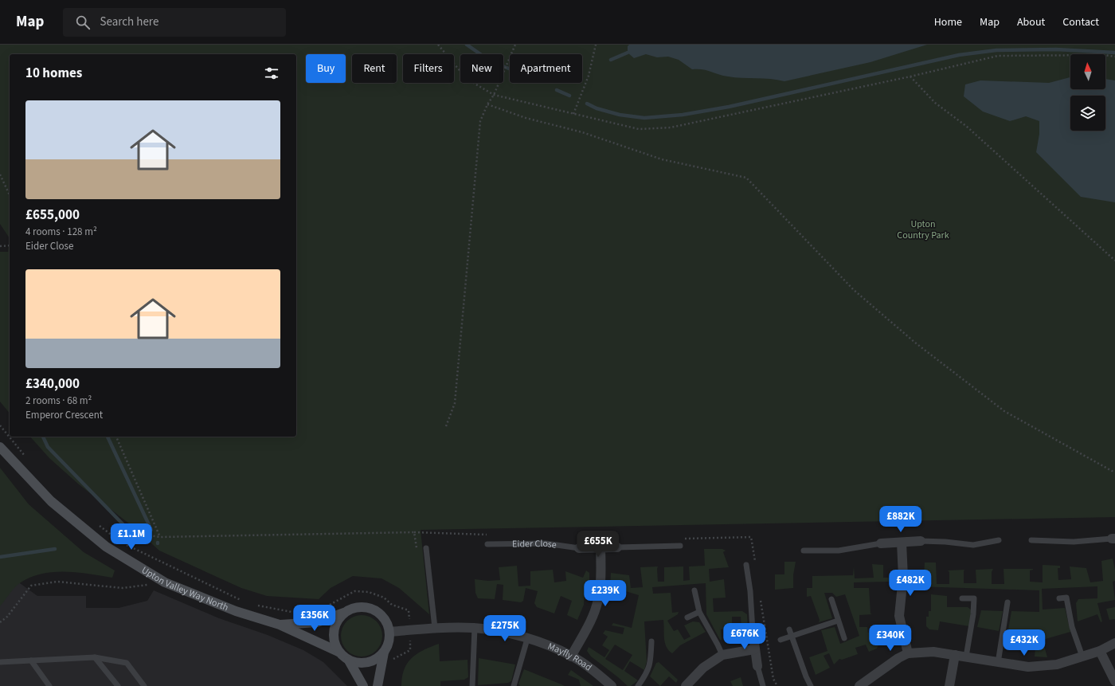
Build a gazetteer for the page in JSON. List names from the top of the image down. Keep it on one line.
{"streets":{"street":["Eider Close","Upton Valley Way North","Mayfly Road"]},"crossings":[["Upton Valley Way North","Mayfly Road"]],"parks":["Upton Country Park"],"north":"top","page":{"header":"Map","search":"Search here","nav":["Home","Map","About","Contact"],"chip":["Buy","Rent","Filters","New","Apartment"],"heading":"10 homes","list":[{"name":"£655,000","note":"4 rooms · 128 m² · Eider Close"},{"name":"£340,000","note":"2 rooms · 68 m² · Emperor Crescent"}],"price":["£882K","£1.1M","£655K","£482K","£239K","£356K","£275K","£676K","£340K","£432K"]}}
